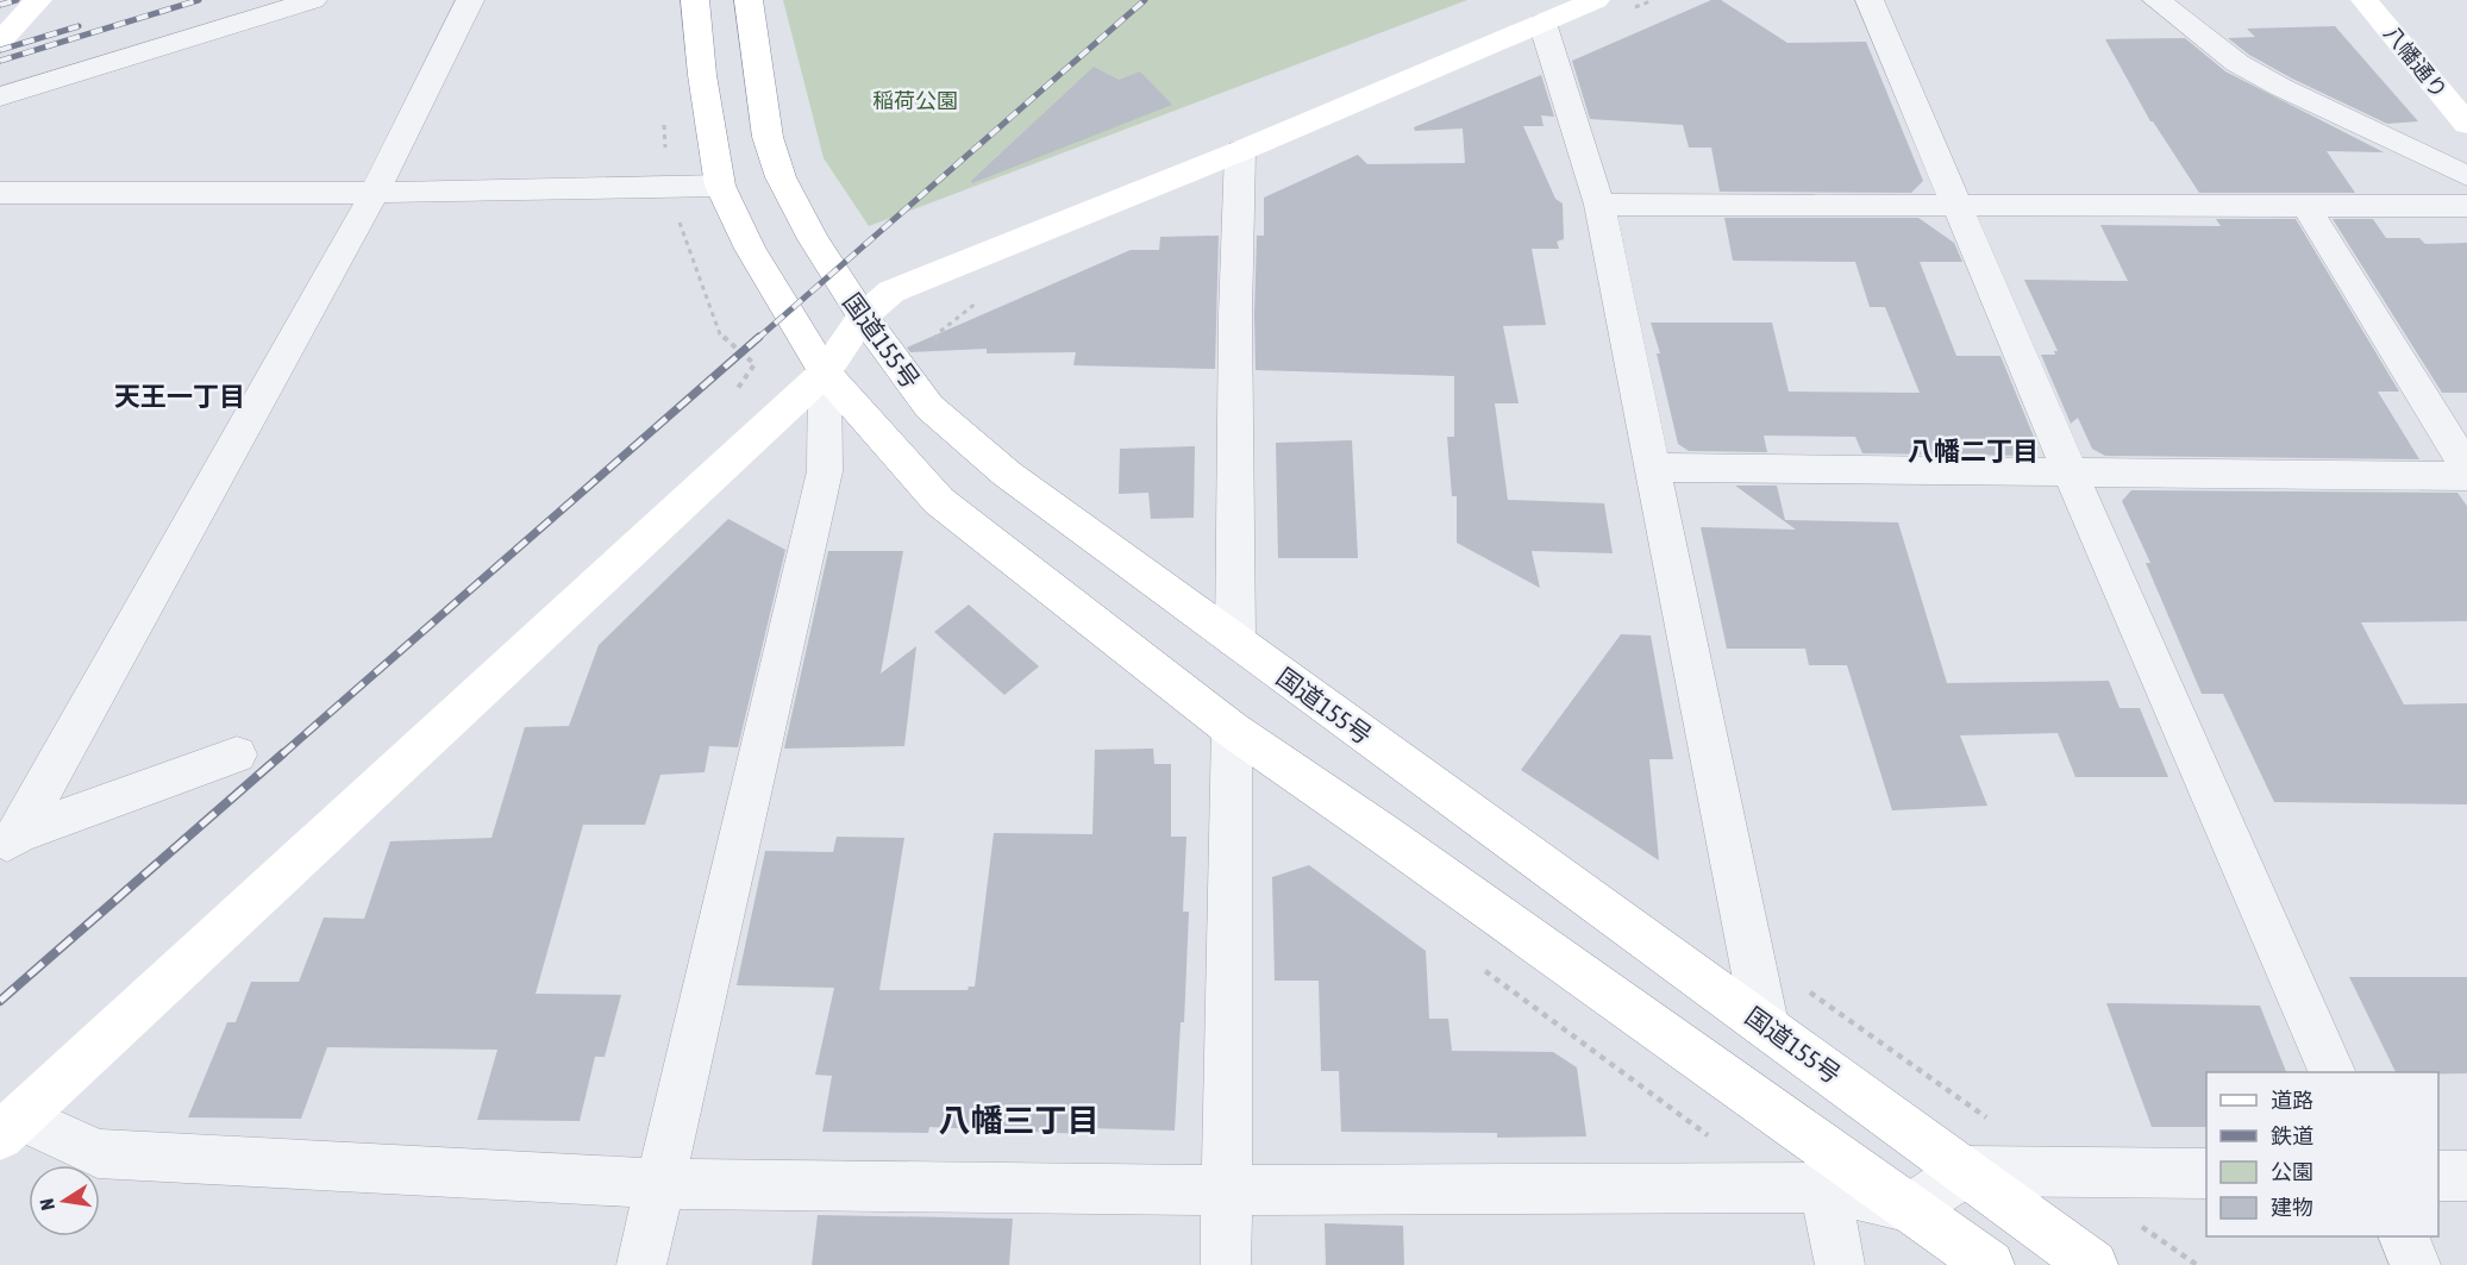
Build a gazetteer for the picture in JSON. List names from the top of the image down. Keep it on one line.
{"streets":{"main road":["八幡通り","国道155号"]},"districts":["天王一丁目","八幡二丁目","八幡三丁目"],"parks":["稲荷公園"],"legend":["道路","鉄道","公園","建物"],"north":"left"}
